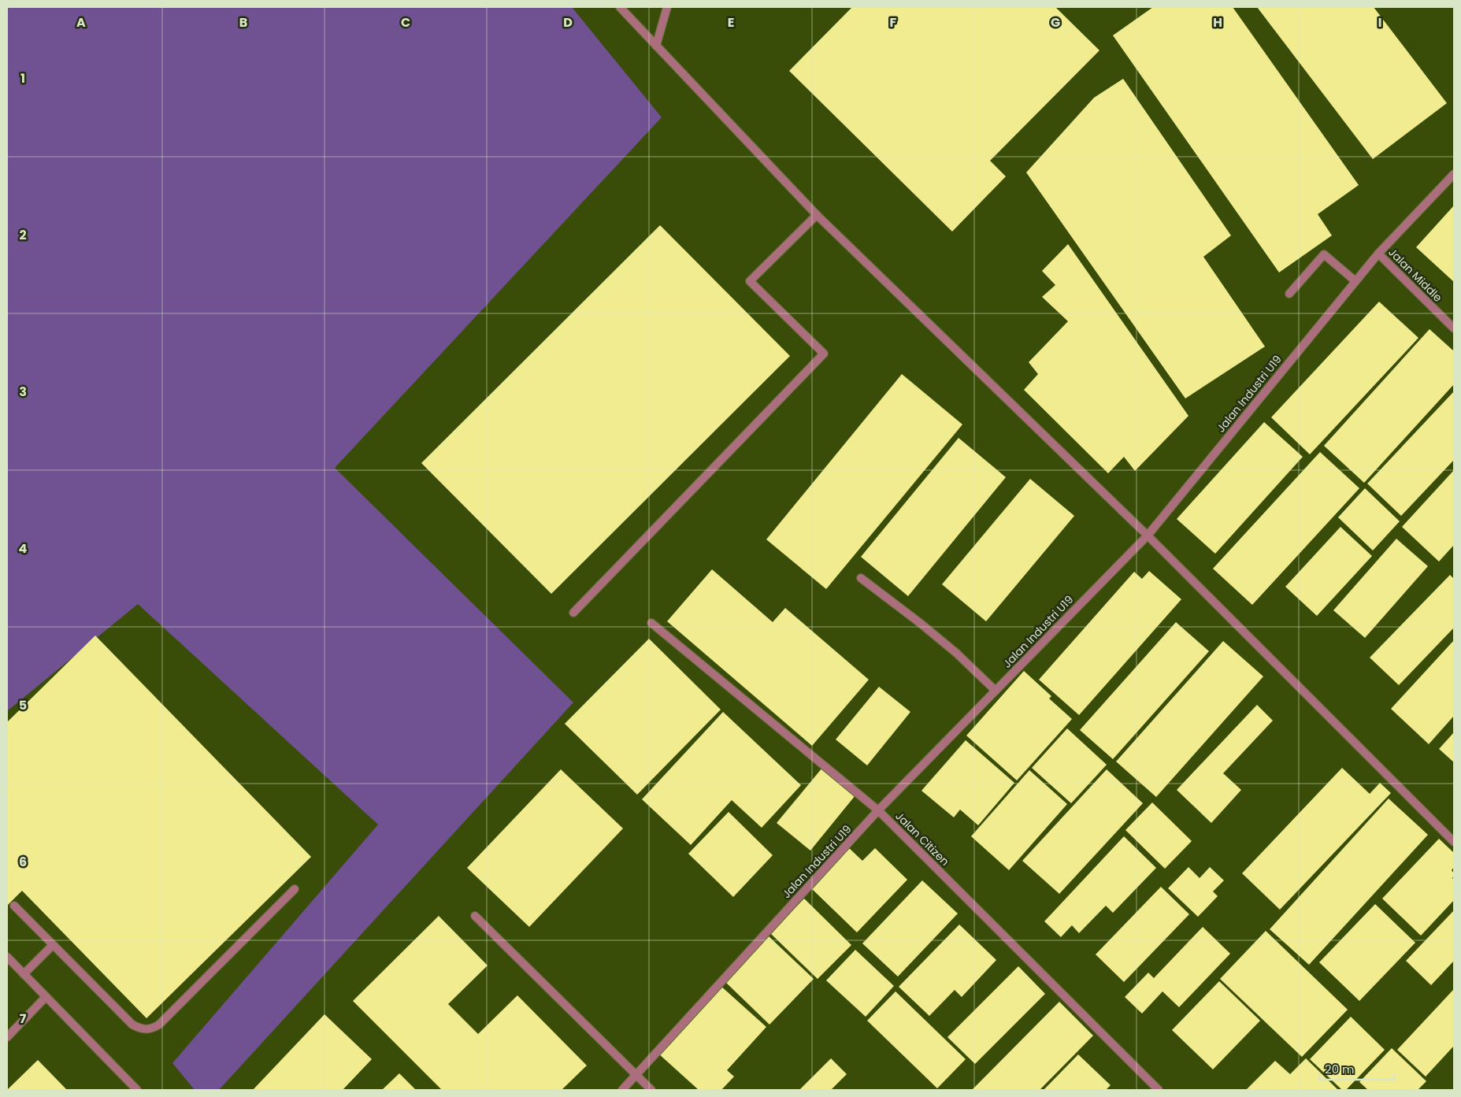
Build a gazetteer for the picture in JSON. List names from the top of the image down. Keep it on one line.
{"streets":{"street":["Jalan Middle","Jalan Industri U19","Jalan Citizen"]},"crossings":[["Jalan Middle","Jalan Industri U19"],["Jalan Industri U19","Jalan Citizen"]],"scale_bar":"20 m","grid":{"columns":["A","B","C","D","E","F","G","H","I"],"rows":["1","2","3","4","5","6","7"]}}
